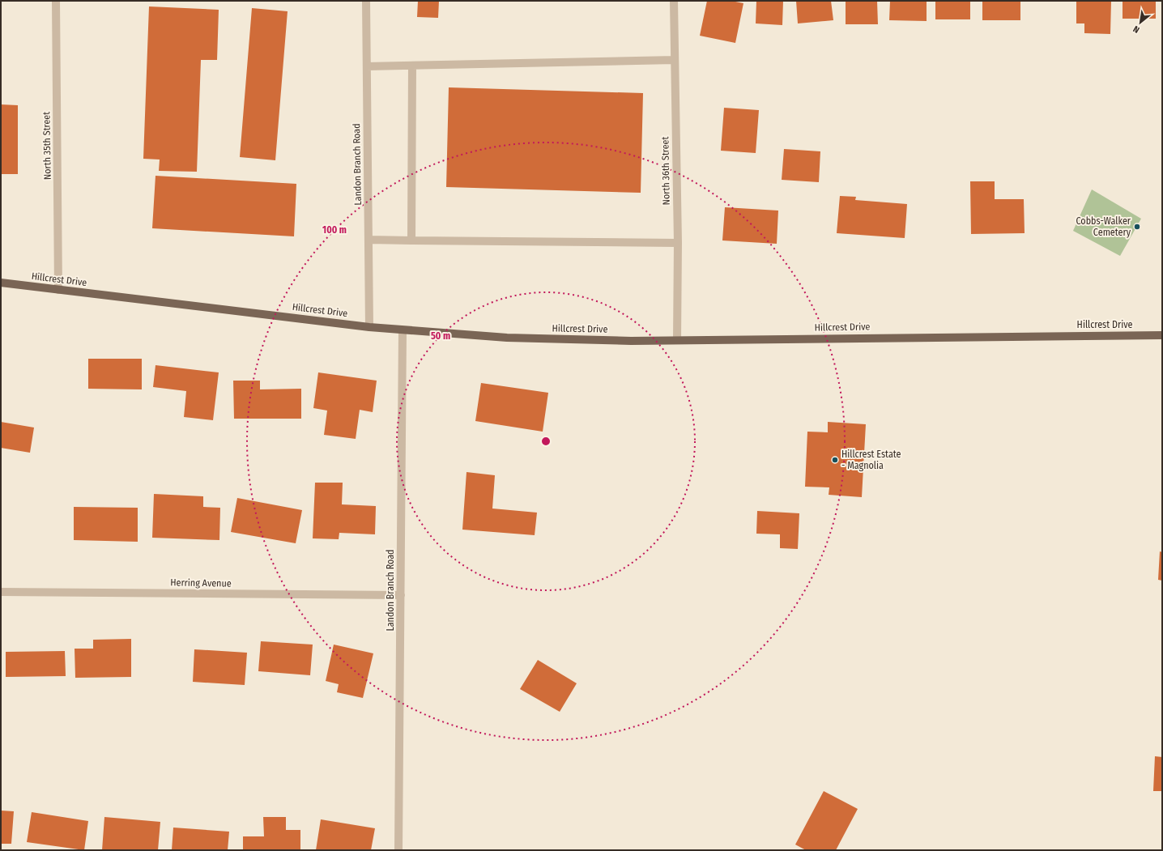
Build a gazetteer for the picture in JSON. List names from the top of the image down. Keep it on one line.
{"streets":{"main road":["Hillcrest Drive"],"street":["North 35th Street","Landon Branch Road","North 36th Street","Herring Avenue"]},"crossings":[["North 35th Street","Hillcrest Drive"],["Landon Branch Road","Hillcrest Drive"],["Landon Branch Road","Herring Avenue"],["North 36th Street","Hillcrest Drive"]],"places":["Cobbs-Walker Cemetery","Hillcrest Estate - Magnolia"],"north":"bottom left","rings":["100 m","50 m"]}
